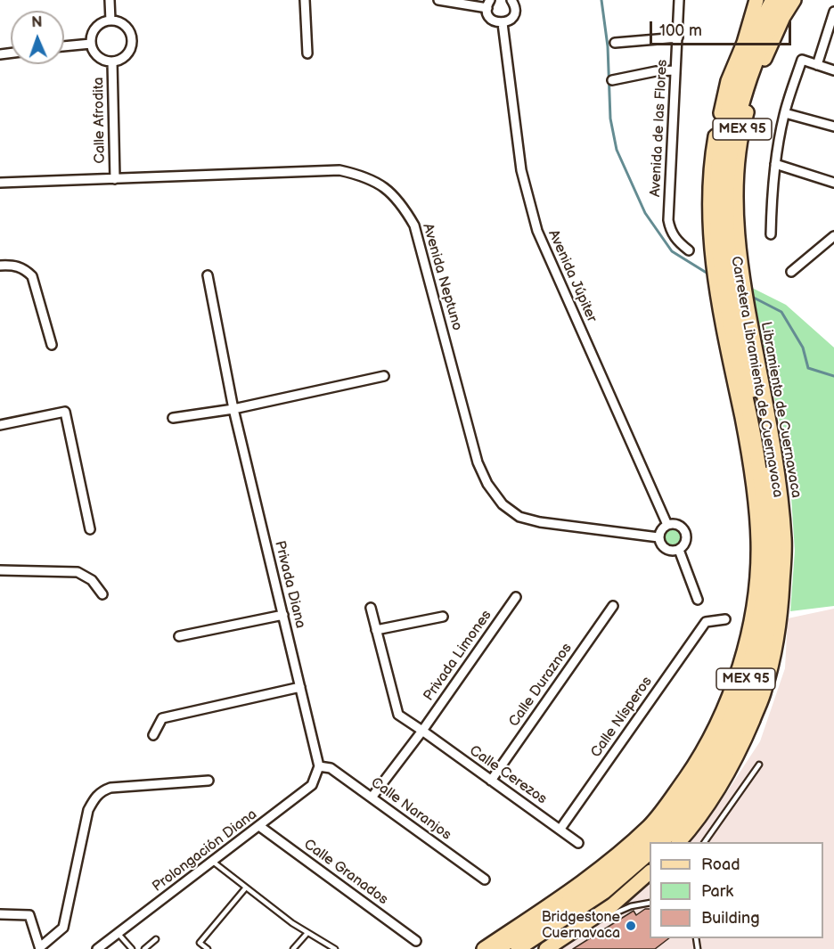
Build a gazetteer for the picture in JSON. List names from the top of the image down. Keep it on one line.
{"streets":{"main road":["MEX 95","Carretera Libramiento de Cuernavaca","Libramiento de Cuernavaca"],"street":["Calle Afrodita","Avenida de las Flores","Avenida Júpiter","Avenida Neptuno","Privada Diana","Privada Limones","Calle Duraznos","Calle Nísperos","Calle Cerezos","Calle Naranjos","Prolongación Diana","Calle Granados"]},"crossings":[["Calle Afrodita","Avenida Neptuno"],["MEX 95","Carretera Libramiento de Cuernavaca"],["MEX 95","Libramiento de Cuernavaca"],["Avenida Júpiter","Avenida Neptuno"],["Carretera Libramiento de Cuernavaca","Libramiento de Cuernavaca"],["Privada Diana","Calle Naranjos"],["Privada Diana","Prolongación Diana"],["Privada Limones","Calle Cerezos"],["Privada Limones","Calle Naranjos"],["Calle Duraznos","Calle Cerezos"],["Calle Nísperos","Calle Cerezos"],["Calle Naranjos","Prolongación Diana"],["Prolongación Diana","Calle Granados"]],"places":["Bridgestone Cuernavaca"],"legend":["Road","Park","Building"],"scale_bar":"100 m","north":"top"}
